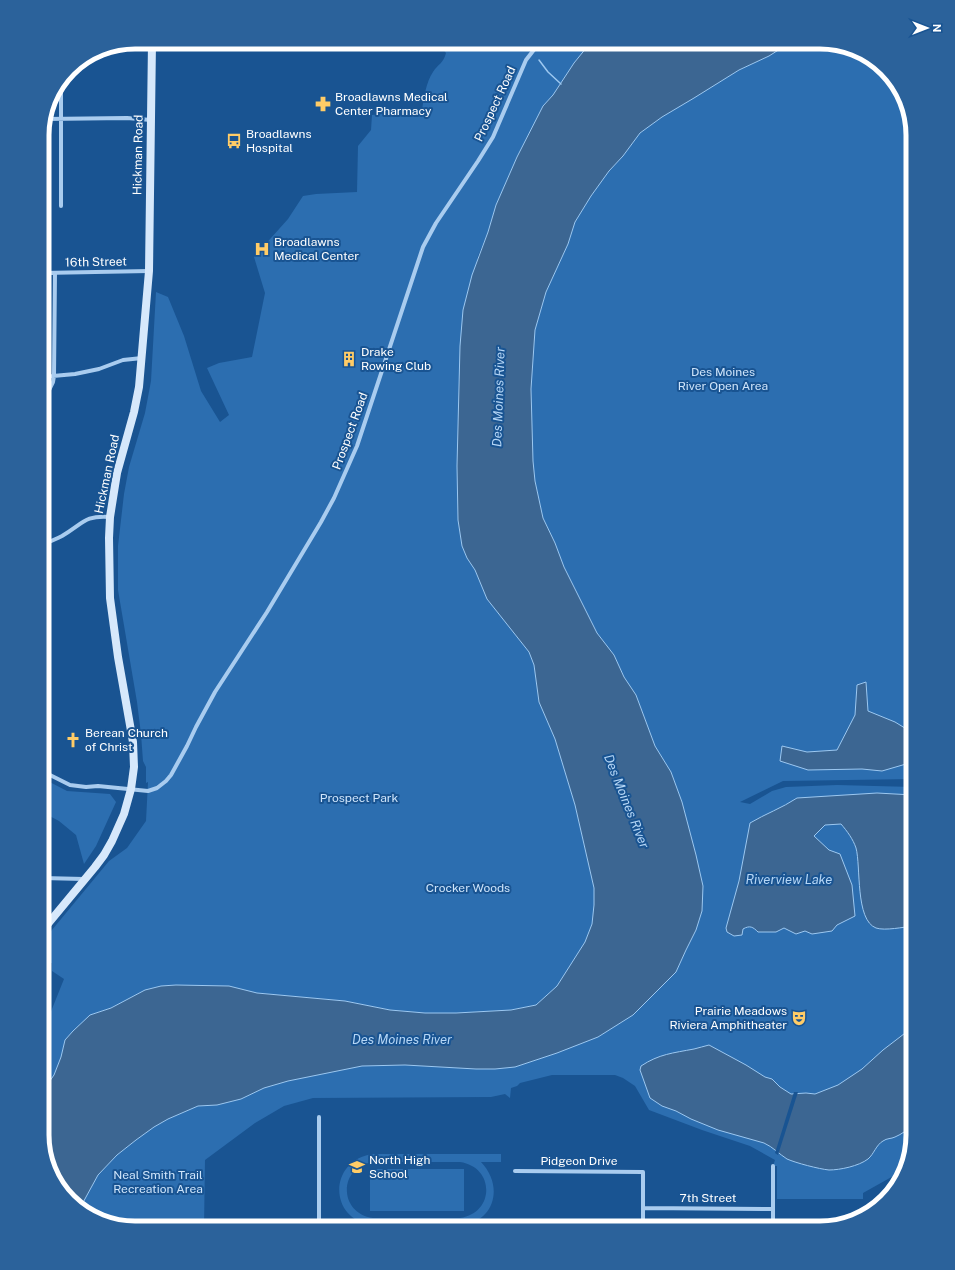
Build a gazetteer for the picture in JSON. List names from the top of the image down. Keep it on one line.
{"streets":{"main road":["Hickman Road"],"street":["Prospect Road","16th Street","Pidgeon Drive","7th Street"]},"crossings":[["Prospect Road","Hickman Road"],["Hickman Road","16th Street"],["Pidgeon Drive","7th Street"]],"water":["Des Moines River","Riverview Lake"],"parks":["Des Moines River Open Area","Prospect Park","Crocker Woods","Neal Smith Trail Recreation Area"],"places":{"pharmacy":["Broadlawns Medical Center Pharmacy"],"bus stop":["Broadlawns Hospital"],"hospital":["Broadlawns Medical Center"],"building":["Drake Rowing Club"],"church":["Berean Church of Christ"],"theatre":["Prairie Meadows Riviera Amphitheater"],"school or university":["North High School"]},"north":"right"}
